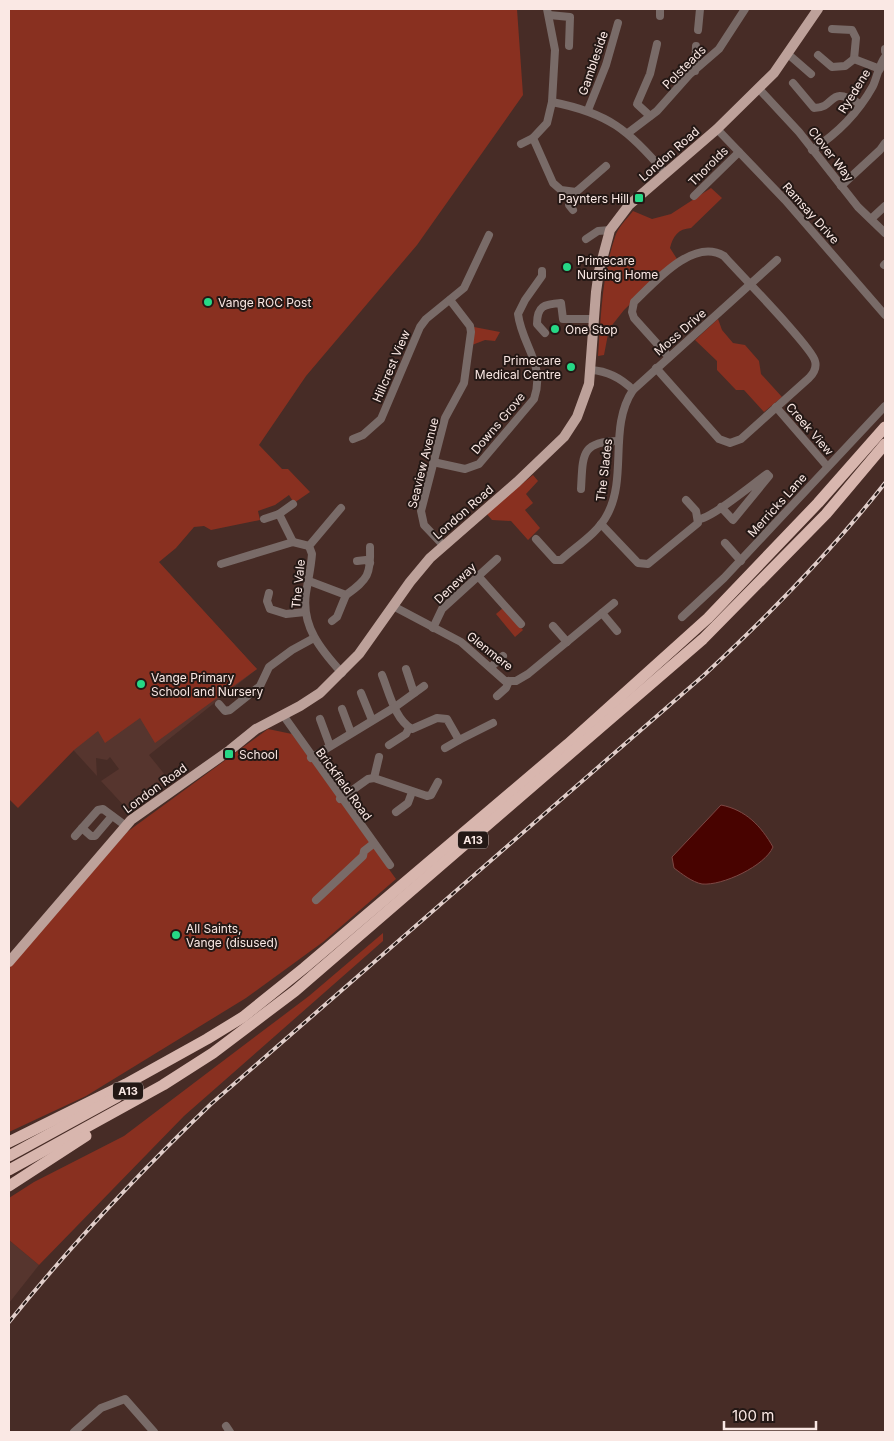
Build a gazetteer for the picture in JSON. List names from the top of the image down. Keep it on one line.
{"streets":{"highway":["A13"],"main road":["London Road"],"street":["Gambleside","Polsteads","Ryedene","Clover Way","Thorolds","Ramsay Drive","Moss Drive","Hillcrest View","Downs Grove","Creek View","Seaview Avenue","The Slades","Merricks Lane","Deneway","The Vale","Glenmere","Brickfield Road"]},"crossings":[["Ryedene","Clover Way"],["London Road","Clover Way"],["London Road","Ramsay Drive"],["London Road","Seaview Avenue"],["London Road","The Vale"],["London Road","Glenmere"],["London Road","Brickfield Road"],["Thorolds","Ramsay Drive"],["Moss Drive","The Slades"],["Hillcrest View","Seaview Avenue"],["Downs Grove","Seaview Avenue"],["Creek View","Merricks Lane"],["Deneway","Glenmere"]],"places":{"transit":["Paynters Hill","School"],"other":["Primecare Nursing Home","Vange ROC Post","One Stop","Primecare Medical Centre","Vange Primary School and Nursery","All Saints, Vange (disused)"]},"scale_bar":"100 m"}
